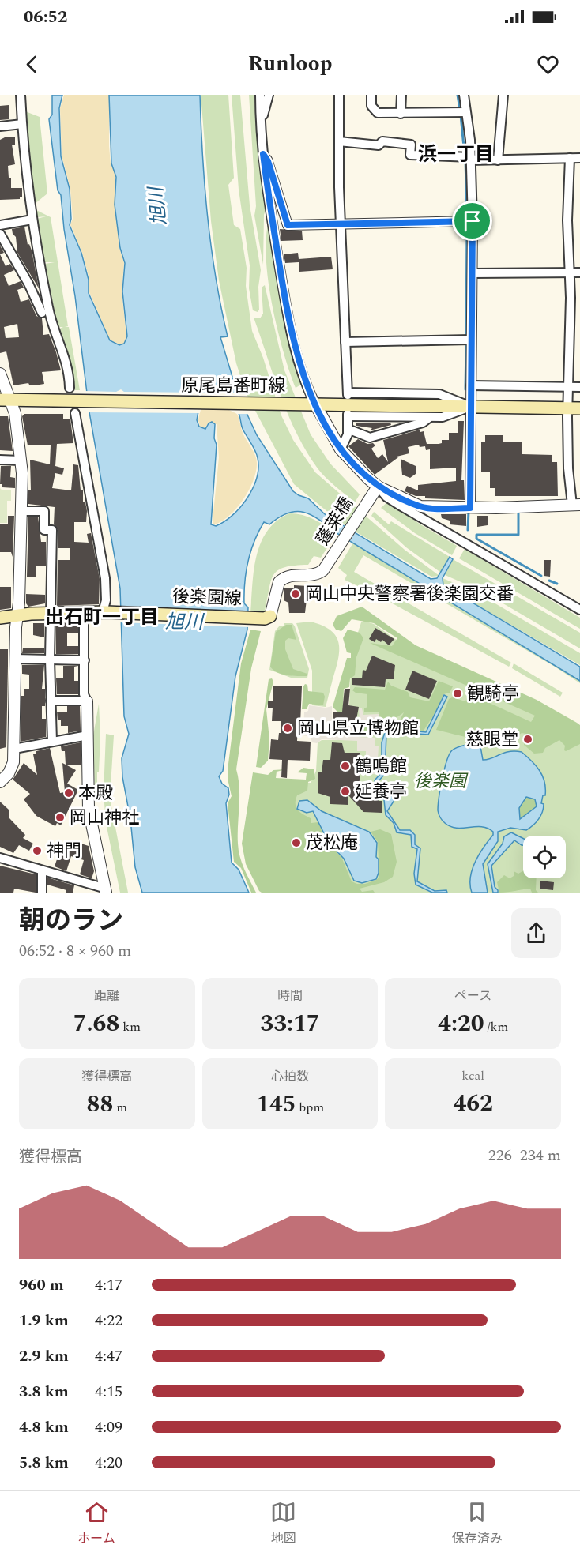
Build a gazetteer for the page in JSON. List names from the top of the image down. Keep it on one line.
{"streets":{"main road":["原尾島番町線","後楽園線"],"street":["蓬莱橋"]},"crossings":[["蓬莱橋","後楽園線"]],"districts":["浜一丁目","出石町一丁目"],"water":["旭川"],"parks":["後楽園"],"places":["岡山中央警察署後楽園交番","観騎亭","岡山県立博物館","慈眼堂","鶴鳴館","延養亭","本殿","岡山神社","茂松庵","神門"],"page":{"status":"06:52","header":"Runloop","heading":["朝のラン","06:52 · 8 × 960 m"],"stats":[["距離","7.68 km"],["時間","33:17"],["ペース","4:20 /km"],["獲得標高","88 m"],["心拍数","145 bpm"],["kcal","462"]],"chart":["獲得標高","226–234 m"],"list":[{"name":"960 m","note":"4:17"},{"name":"1.9 km","note":"4:22"},{"name":"2.9 km","note":"4:47"},{"name":"3.8 km","note":"4:15"},{"name":"4.8 km","note":"4:09"},{"name":"5.8 km","note":"4:20"}],"tabs":["ホーム","地図","保存済み"]}}
